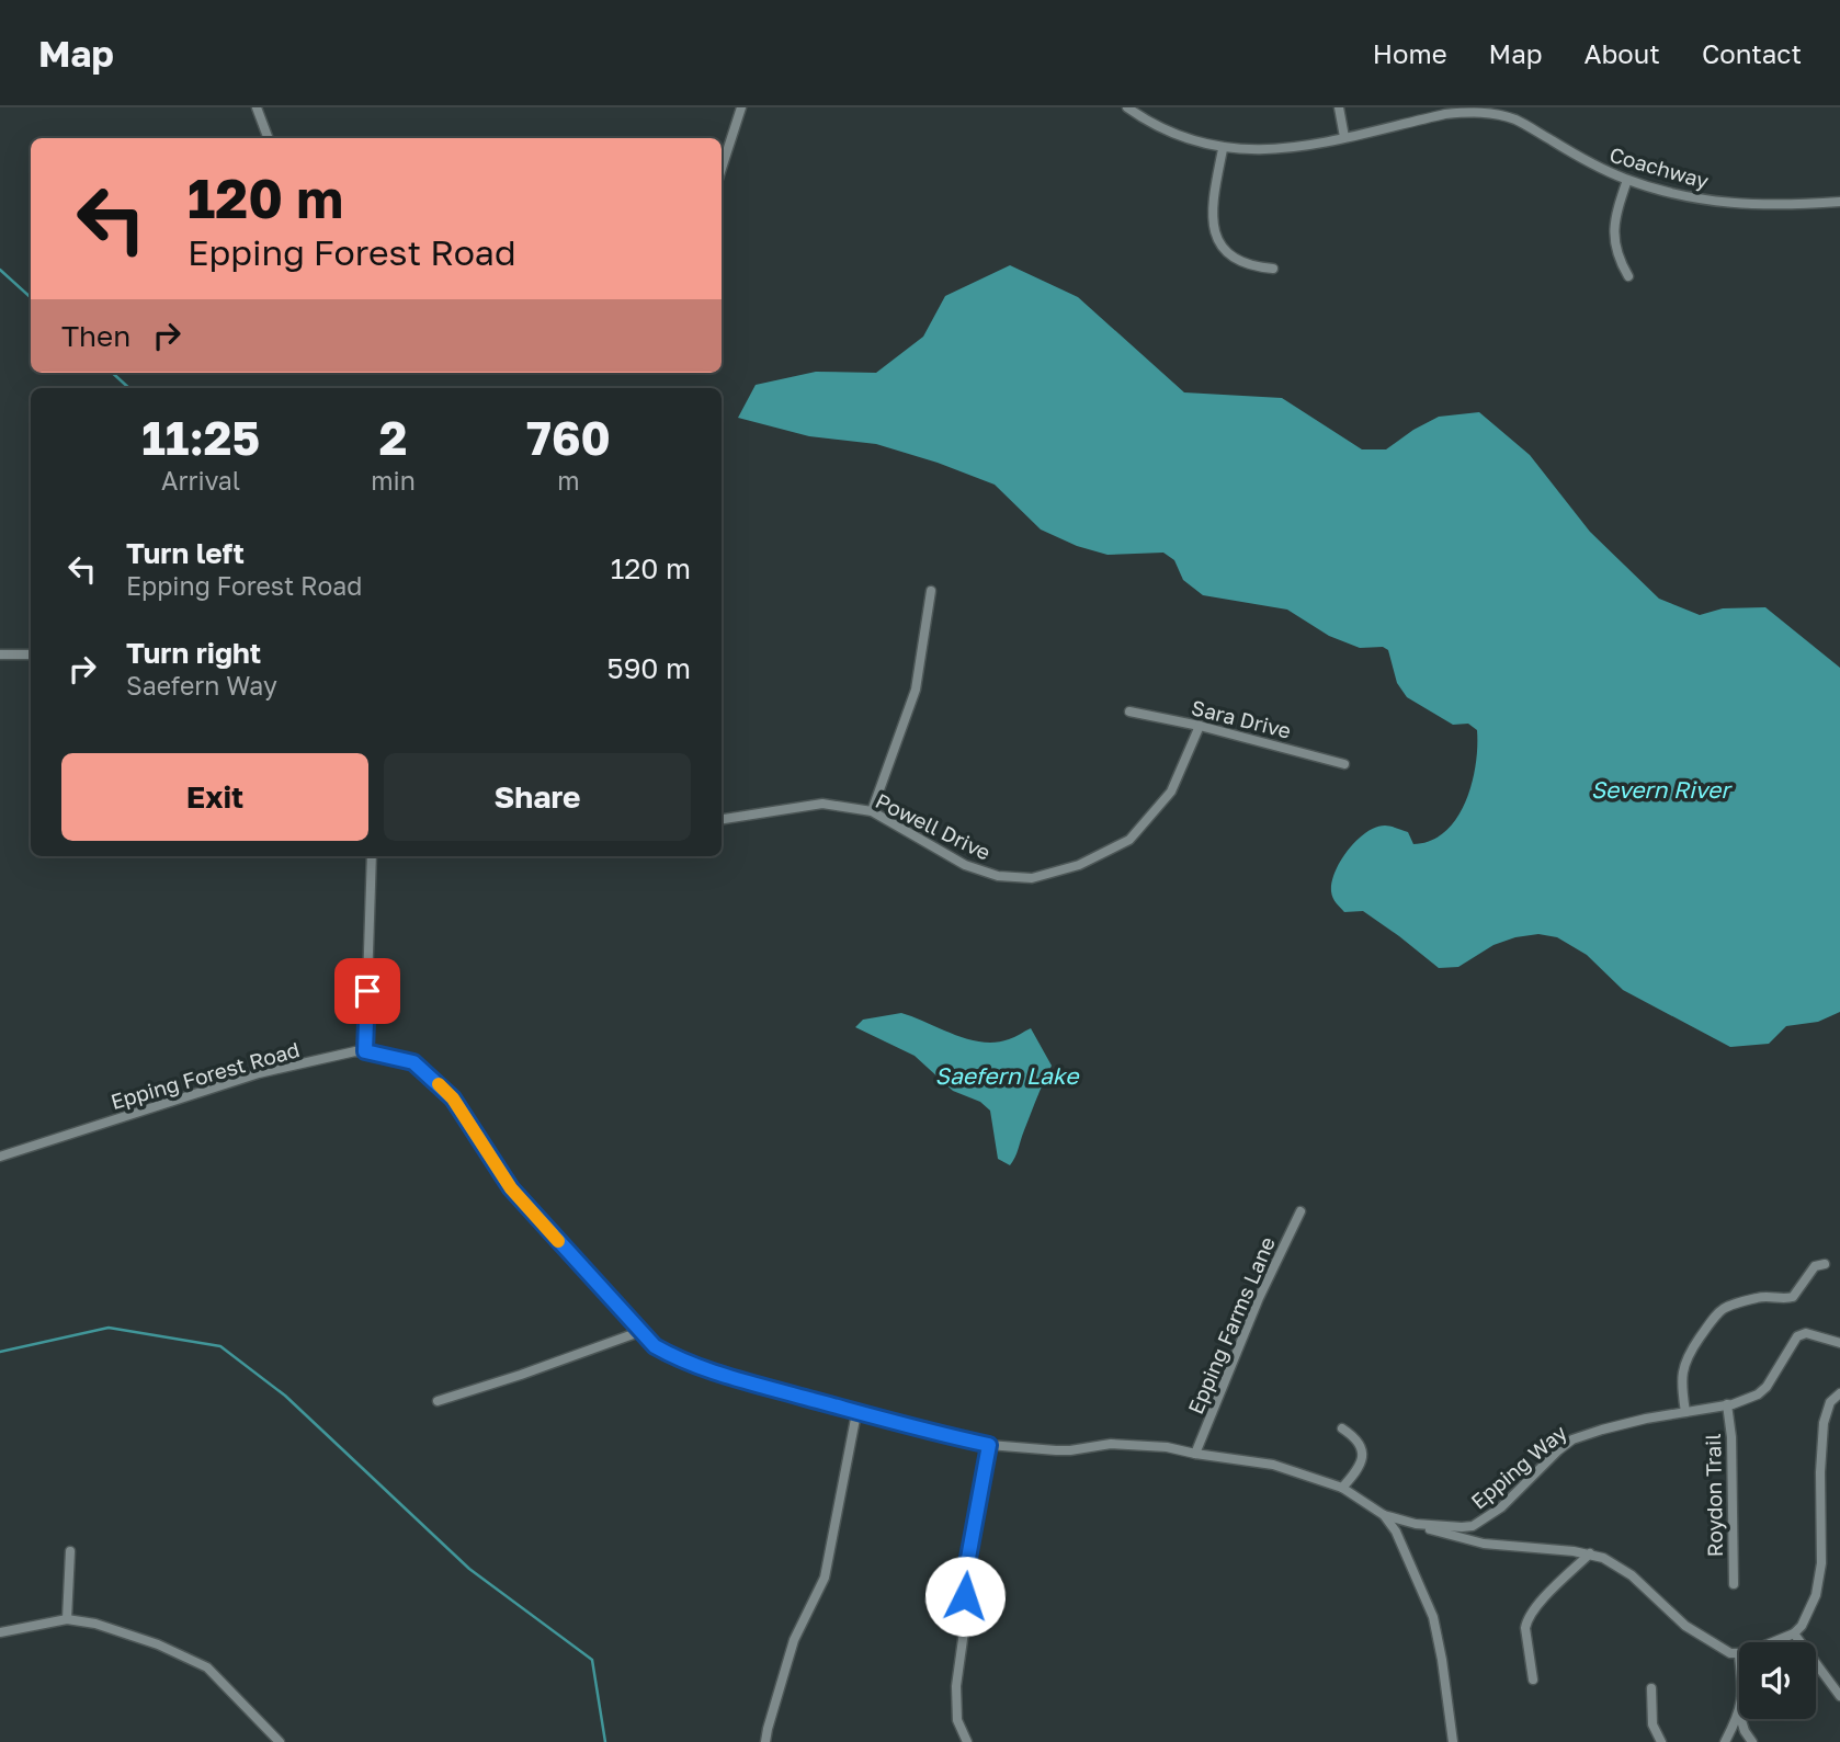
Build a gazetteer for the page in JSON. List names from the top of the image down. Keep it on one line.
{"streets":{"street":["Coachway","Sara Drive","Powell Drive","Epping Forest Road","Epping Farms Lane","Epping Way","Roydon Trail"]},"crossings":[["Sara Drive","Powell Drive"],["Epping Forest Road","Epping Farms Lane"],["Epping Forest Road","Epping Way"],["Epping Farms Lane","Epping Way"],["Epping Way","Roydon Trail"]],"water":["Severn River","Saefern Lake"],"page":{"header":"Map","nav":["Home","Map","About","Contact"],"turn":["120 m","Epping Forest Road"],"then":"Then","eta":["11:25","Arrival","2","min","760","m"],"list":[{"name":"Turn left","note":"Epping Forest Road","value":"120 m"},{"name":"Turn right","note":"Saefern Way","value":"590 m"}],"buttons":["Exit","Share"]}}
